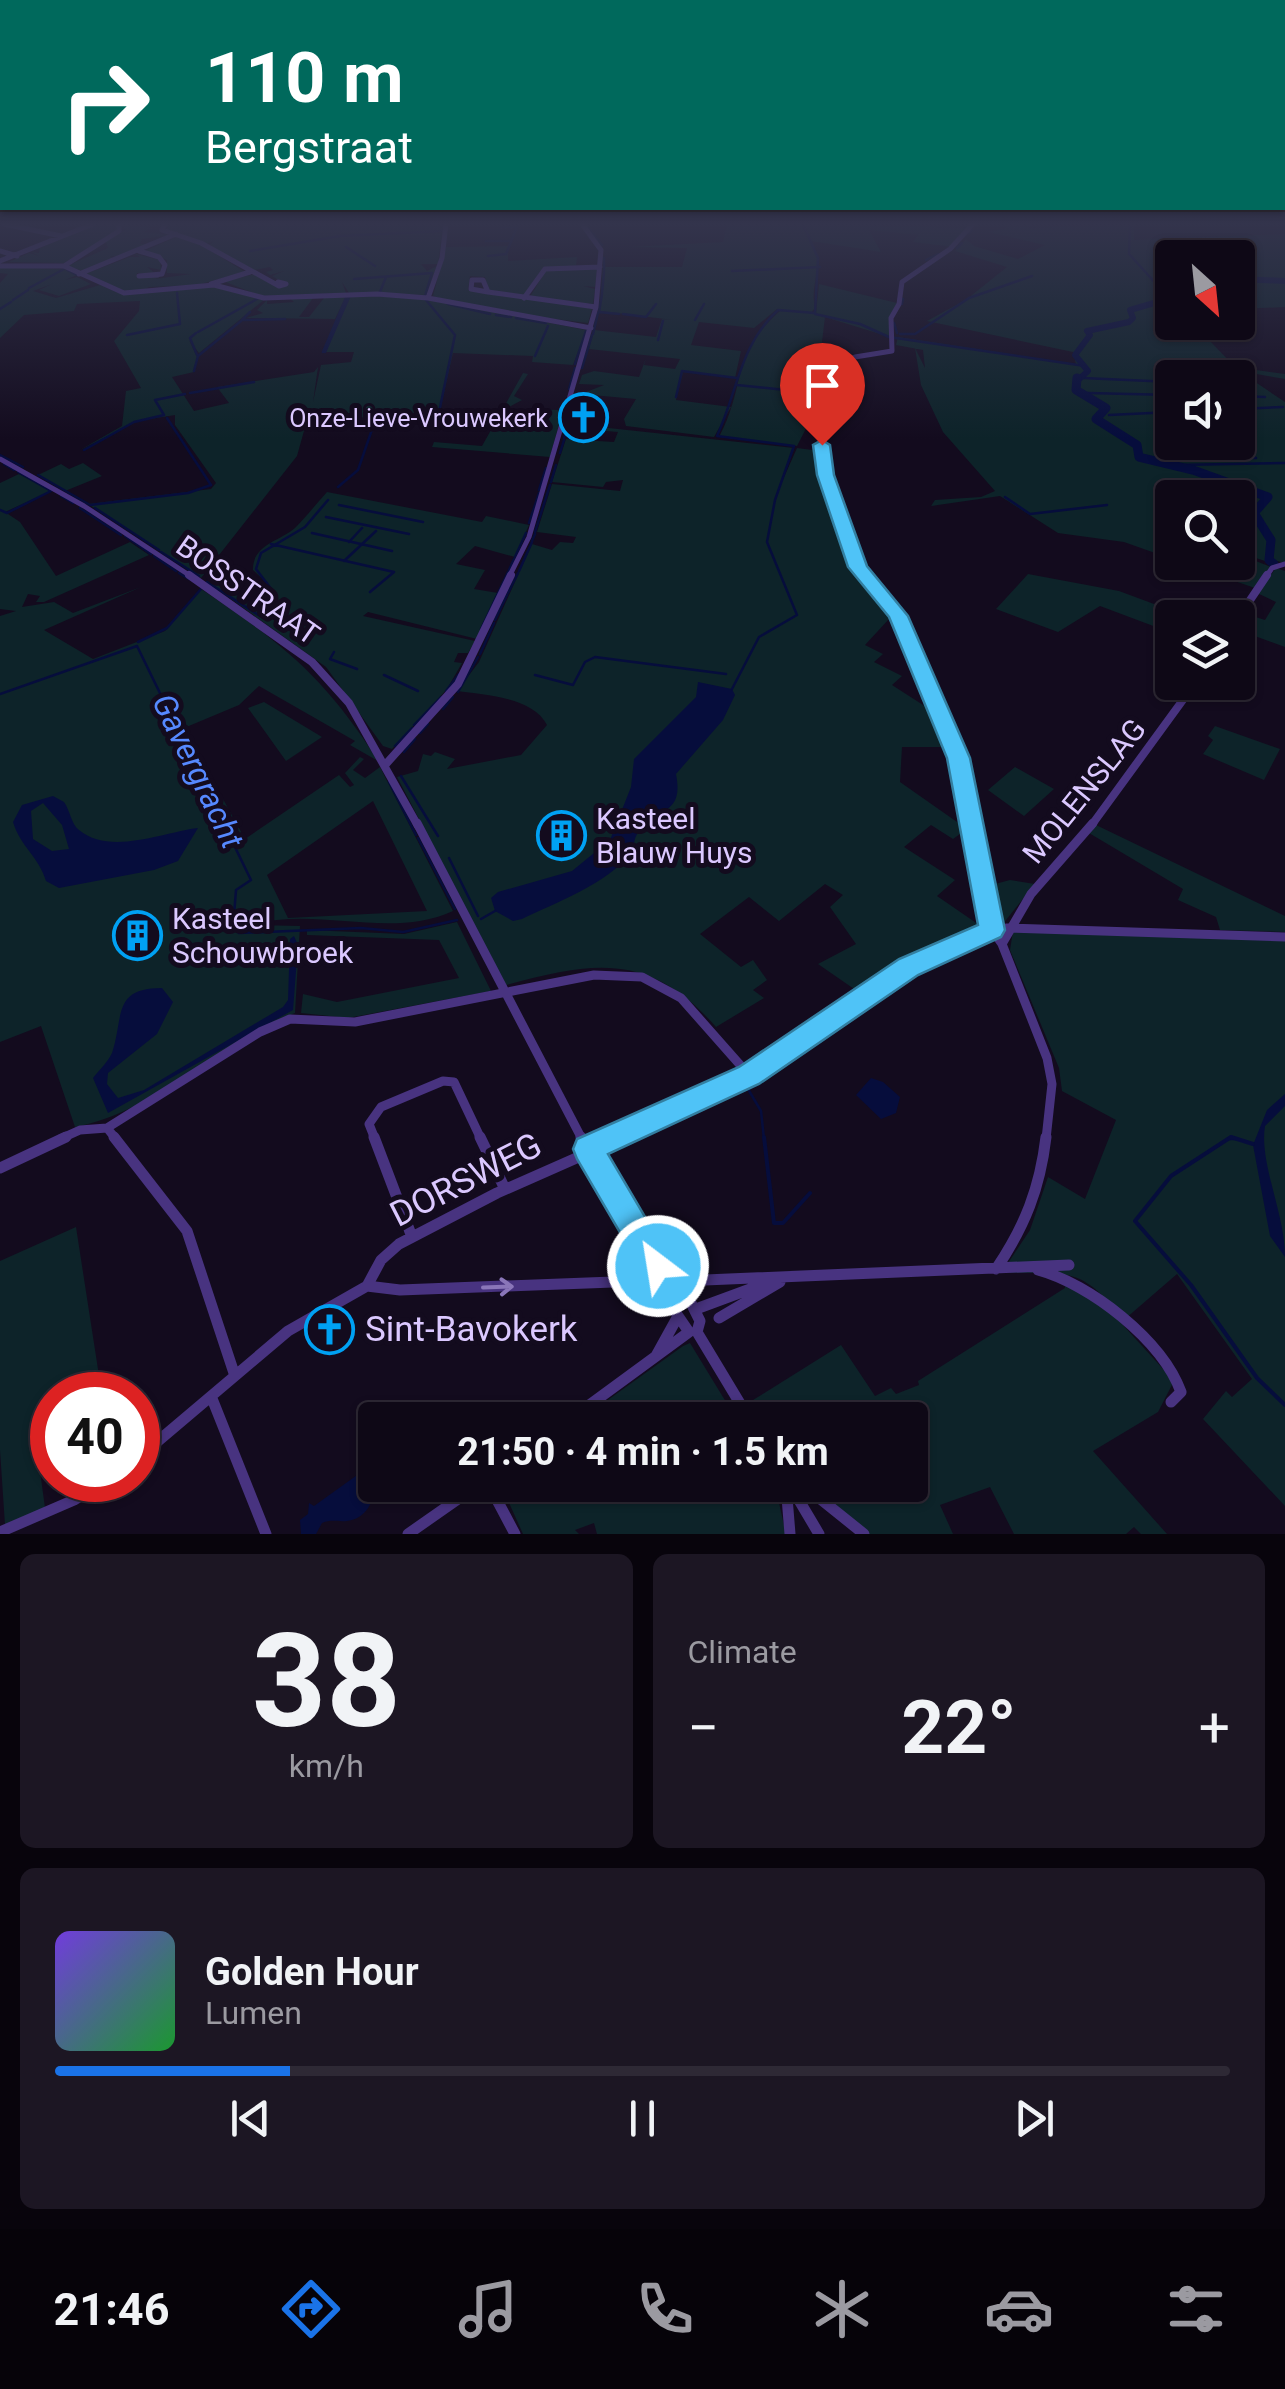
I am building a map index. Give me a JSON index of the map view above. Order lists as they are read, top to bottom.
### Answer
{
  "streets": {
    "street": ["BOSSTRAAT", "MOLENSLAG", "DORSWEG"]
  },
  "crossings": [
    ["BOSSTRAAT", "DORSWEG"],
    ["MOLENSLAG", "DORSWEG"]
  ],
  "water": ["Gavergracht"],
  "places": {
    "church": ["Onze-Lieve-Vrouwekerk", "Sint-Bavokerk"],
    "building": ["Kasteel Blauw Huys", "Kasteel Schouwbroek"]
  },
  "north": "bottom right",
  "page": {
    "turn": ["110 m", "Bergstraat"],
    "limit": "40",
    "trip": "21:50 · 4 min · 1.5 km",
    "tile": [
      ["38", "km/h"],
      "Climate"
    ],
    "heat": ["−", "22°", "+"],
    "song": ["Golden Hour", "Lumen"],
    "tabs": "21:46"
  }
}
